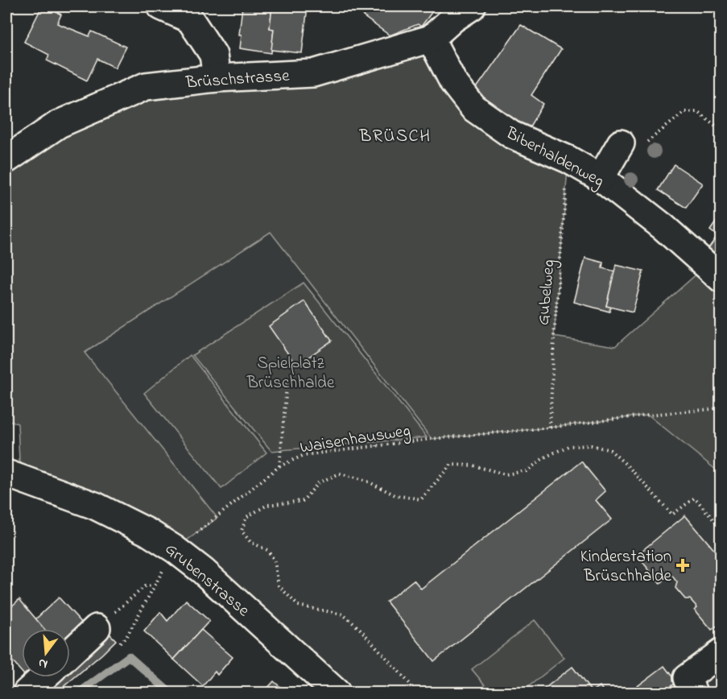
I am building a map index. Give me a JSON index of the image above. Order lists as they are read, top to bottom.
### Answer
{
  "streets": {
    "street": ["Brüschstrasse", "Biberhaldenweg", "Grubenstrasse"],
    "path": ["Gubelweg", "Waisenhausweg"]
  },
  "crossings": [
    ["Brüschstrasse", "Biberhaldenweg"],
    ["Biberhaldenweg", "Gubelweg"],
    ["Gubelweg", "Waisenhausweg"],
    ["Waisenhausweg", "Grubenstrasse"]
  ],
  "districts": ["BRÜSCH"],
  "parks": ["Spielplatz Brüschhalde"],
  "places": {
    "health": ["Kinderstation Brüschhalde"]
  },
  "north": "bottom"
}
